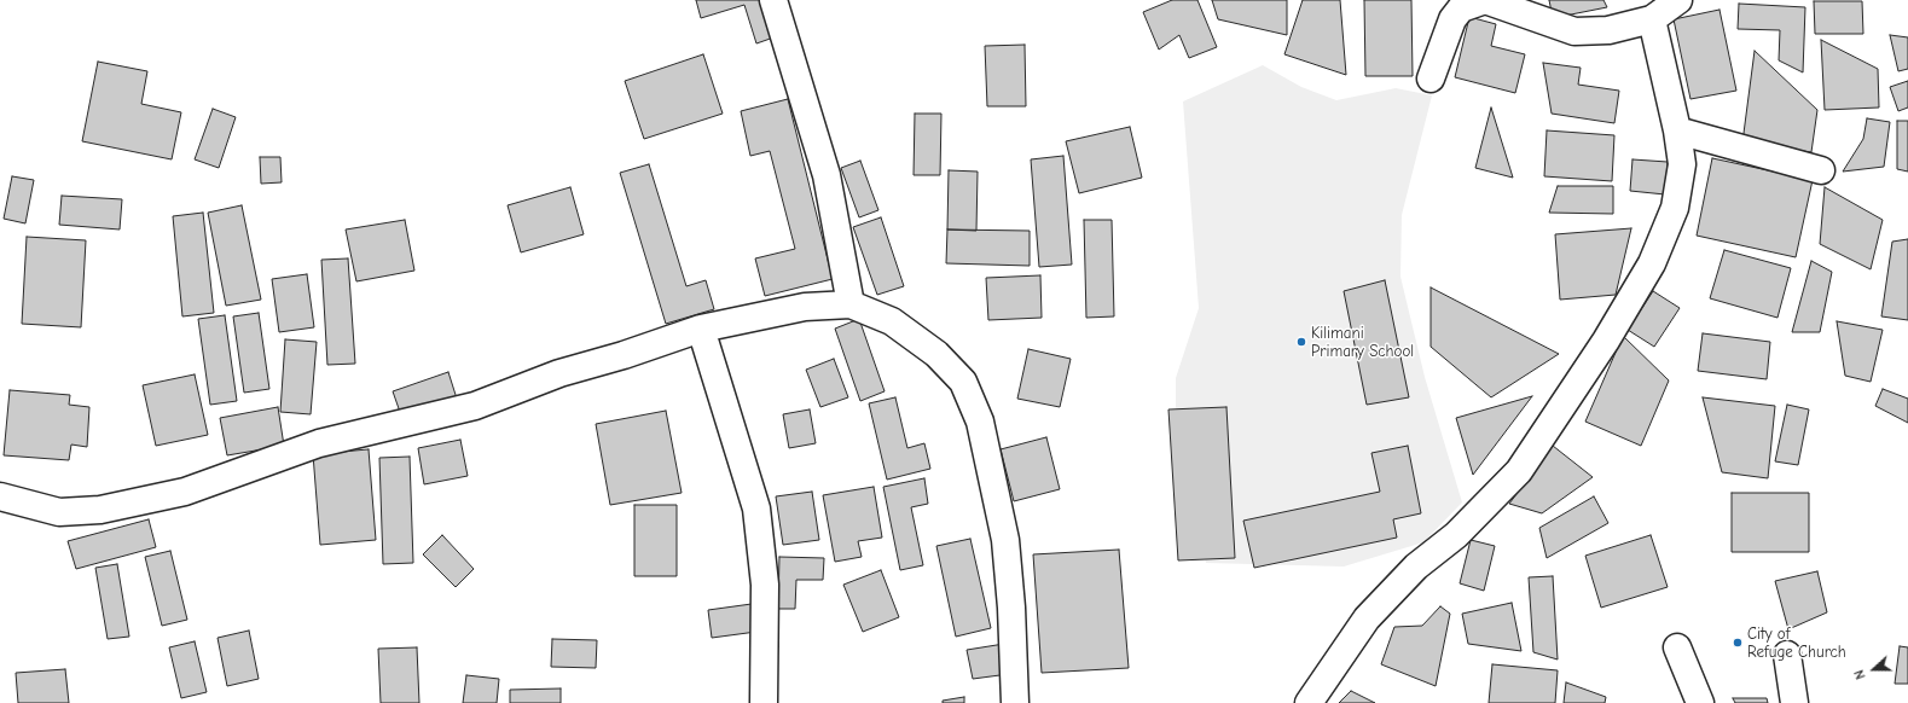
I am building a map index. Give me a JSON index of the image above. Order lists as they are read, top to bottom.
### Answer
{
  "places": ["Kilimani Primary School", "City of Refuge Church"],
  "north": "left"
}
